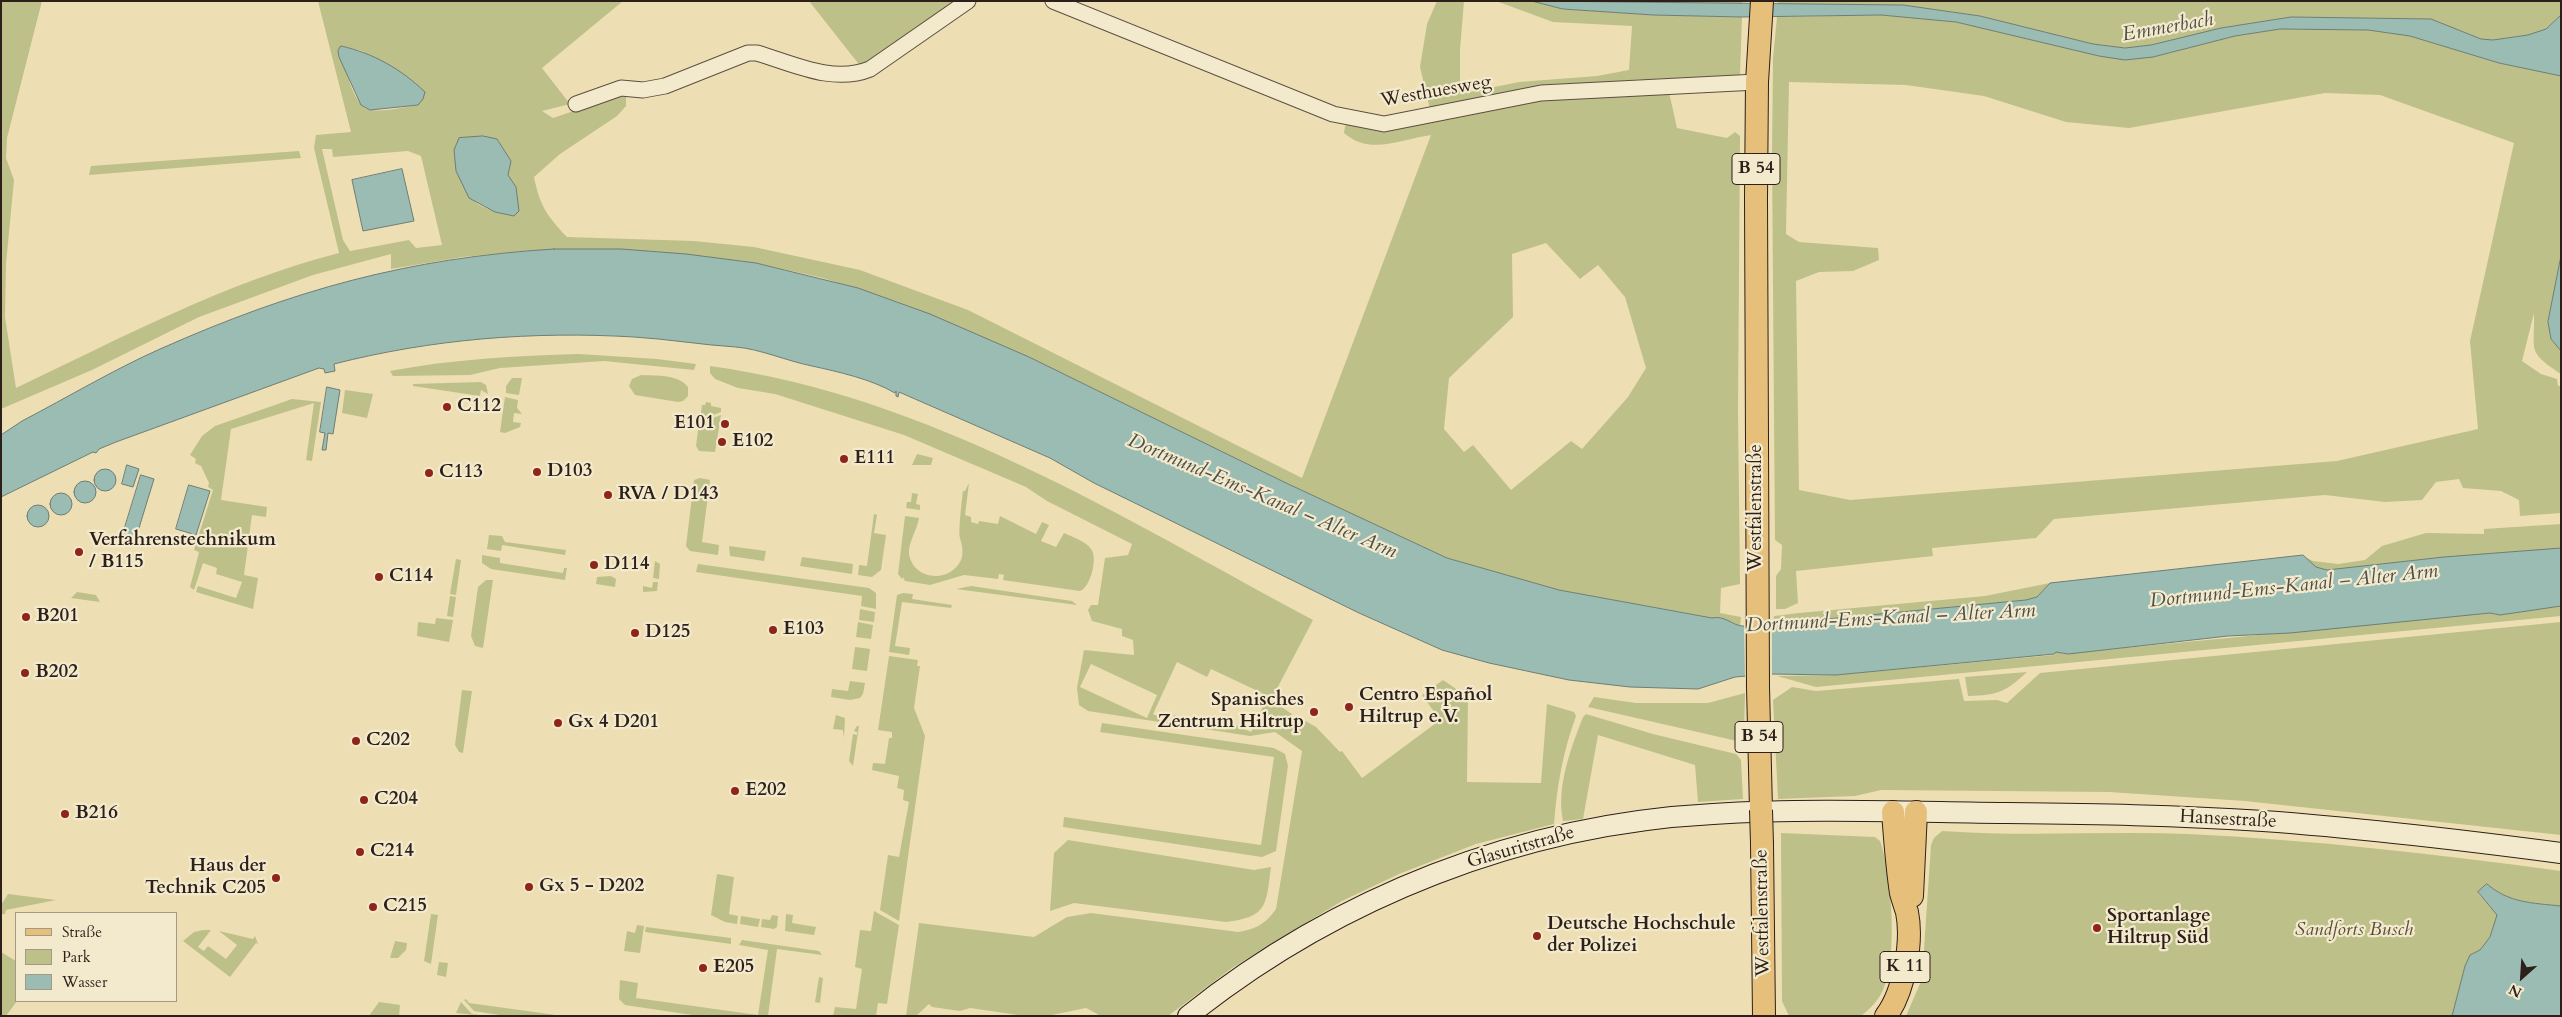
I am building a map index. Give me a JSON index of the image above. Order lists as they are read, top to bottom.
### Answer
{
  "streets": {
    "main road": [
      "B 54",
      "Westfalenstraße",
      "Hansestraße",
      "Glasuritstraße",
      "K 11"
    ],
    "street": ["Westhuesweg"]
  },
  "crossings": [
    ["Westhuesweg", "Westfalenstraße"],
    ["Hansestraße", "Glasuritstraße"],
    ["Hansestraße", "K 11"],
    ["Glasuritstraße", "K 11"]
  ],
  "water": ["Emmerbach", "Dortmund-Ems-Kanal – Alter Arm"],
  "parks": ["Sandforts Busch"],
  "places": [
    "C112",
    "E101",
    "E102",
    "E111",
    "D103",
    "C113",
    "RVA / D143",
    "Verfahrenstechnikum / B115",
    "D114",
    "C114",
    "B201",
    "E103",
    "D125",
    "B202",
    "Centro Español Hiltrup e.V.",
    "Spanisches Zentrum Hiltrup",
    "Gx 4 D201",
    "C202",
    "E202",
    "C204",
    "B216",
    "C214",
    "Haus der Technik C205",
    "Gx 5 - D202",
    "C215",
    "Sportanlage Hiltrup Süd",
    "Deutsche Hochschule der Polizei",
    "E205"
  ],
  "legend": ["Straße", "Park", "Wasser"],
  "north": "bottom left"
}
